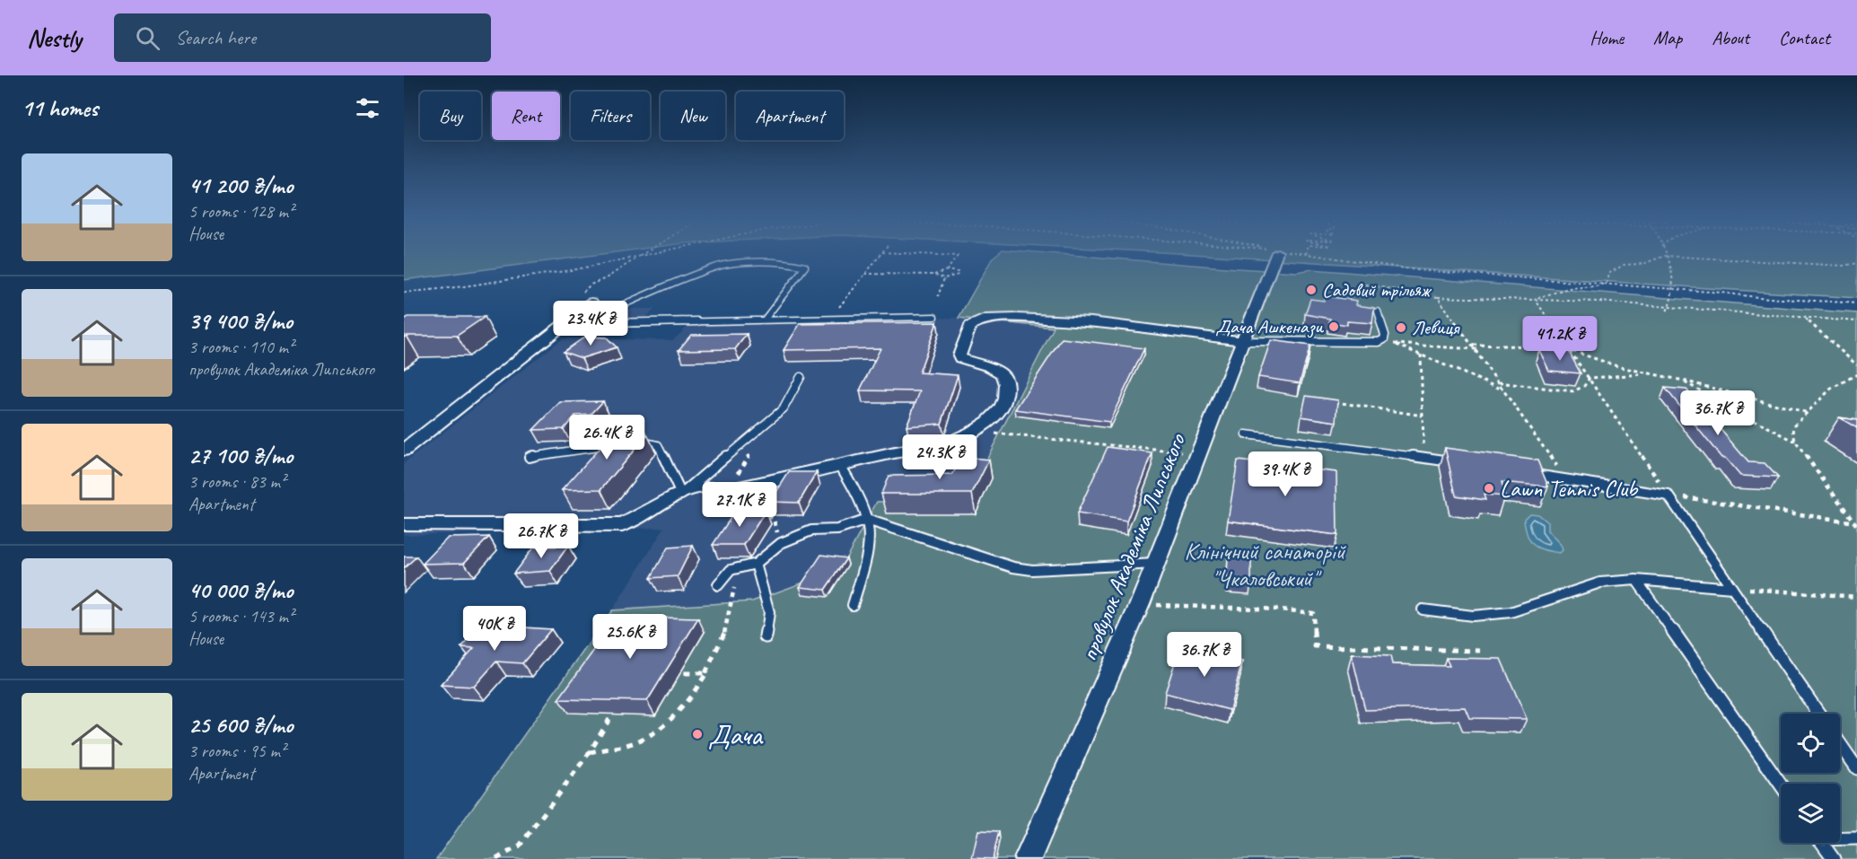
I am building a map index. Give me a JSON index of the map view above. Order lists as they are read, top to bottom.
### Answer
{
  "streets": {
    "street": ["провулок Академіка Липського"]
  },
  "parks": ["Клінічний санаторій \"Чкаловський\""],
  "places": [
    "Садовий трільяж",
    "Дача Ашкенази",
    "Левиця",
    "Lawn Tennis Club",
    "Дача"
  ],
  "page": {
    "header": "Nestly",
    "search": "Search here",
    "nav": [
      "Home",
      "Map",
      "About",
      "Contact"
    ],
    "heading": "11 homes",
    "chip": [
      "Buy",
      "Rent",
      "Filters",
      "New",
      "Apartment"
    ],
    "list": [
      {
        "name": "41 200 ₴/mo",
        "note": "5 rooms · 128 m² · House"
      },
      {
        "name": "39 400 ₴/mo",
        "note": "3 rooms · 110 m² · провулок Академіка Липського"
      },
      {
        "name": "27 100 ₴/mo",
        "note": "3 rooms · 83 m² · Apartment"
      },
      {
        "name": "40 000 ₴/mo",
        "note": "5 rooms · 143 m² · House"
      },
      {
        "name": "25 600 ₴/mo",
        "note": "3 rooms · 95 m² · Apartment"
      }
    ],
    "price": [
      "23.4K ₴",
      "41.2K ₴",
      "36.7K ₴",
      "26.4K ₴",
      "24.3K ₴",
      "39.4K ₴",
      "27.1K ₴",
      "26.7K ₴",
      "40K ₴",
      "25.6K ₴",
      "36.7K ₴"
    ]
  }
}
